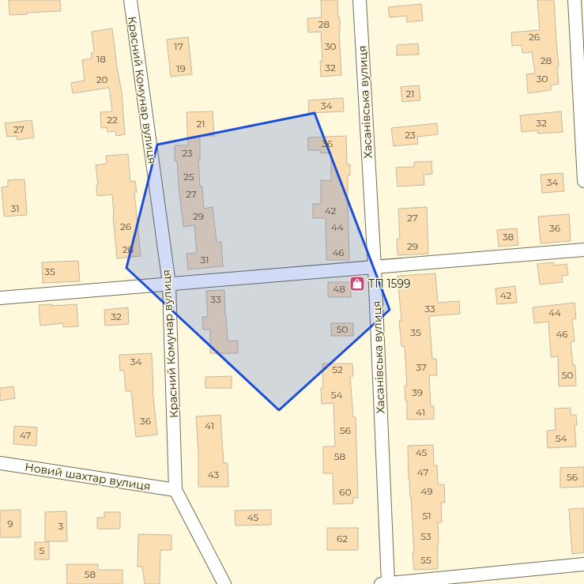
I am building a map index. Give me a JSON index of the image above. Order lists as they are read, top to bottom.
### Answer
{
  "streets": {
    "street": ["Красний Комунар вулиця", "Хасанівська вулиця", "Новий шахтар вулиця"]
  },
  "crossings": [
    ["Красний Комунар вулиця", "Новий шахтар вулиця"]
  ],
  "places": {
    "shop": ["ТП 1599"]
  },
  "house_numbers": [
    "28",
    "26",
    "17",
    "30",
    "18",
    "28",
    "32",
    "19",
    "30",
    "20",
    "21",
    "34",
    "22",
    "32",
    "21",
    "27",
    "23",
    "36",
    "23",
    "25",
    "34",
    "27",
    "31",
    "42",
    "29",
    "27",
    "26",
    "44",
    "36",
    "38",
    "29",
    "28",
    "46",
    "31",
    "35",
    "48",
    "42",
    "33",
    "33",
    "44",
    "32",
    "50",
    "35",
    "46",
    "34",
    "37",
    "52",
    "50",
    "39",
    "54",
    "41",
    "36",
    "41",
    "56",
    "47",
    "54",
    "45",
    "58",
    "47",
    "43",
    "56",
    "49",
    "60",
    "51",
    "45",
    "9",
    "3",
    "53",
    "62",
    "5",
    "55",
    "58"
  ]
}
